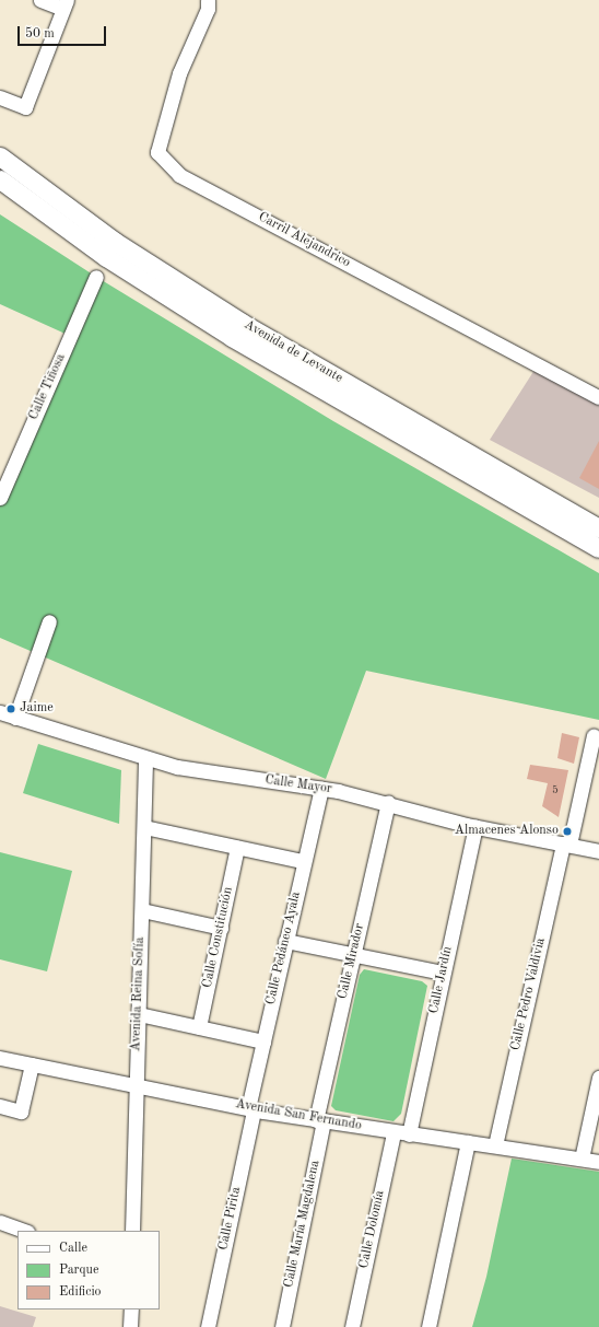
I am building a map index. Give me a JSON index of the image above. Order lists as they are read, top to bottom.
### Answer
{
  "streets": {
    "main road": ["Avenida de Levante"],
    "street": [
      "Carril Alejandrico",
      "Calle Tiñosa",
      "Calle Mayor",
      "Calle Constitución",
      "Calle Pedáneo Ayala",
      "Calle Mirador",
      "Calle Jardín",
      "Avenida Reina Sofía",
      "Calle Pedro Valdivia",
      "Avenida San Fernando",
      "Calle Pirita",
      "Calle María Magdalena",
      "Calle Dolomía"
    ]
  },
  "crossings": [
    ["Calle Mayor", "Calle Pedáneo Ayala"],
    ["Calle Mayor", "Calle Mirador"],
    ["Calle Mayor", "Calle Jardín"],
    ["Calle Mayor", "Avenida Reina Sofía"],
    ["Calle Mayor", "Calle Pedro Valdivia"],
    ["Calle Pedáneo Ayala", "Avenida San Fernando"],
    ["Calle Pedáneo Ayala", "Calle Pirita"],
    ["Calle Mirador", "Avenida San Fernando"],
    ["Calle Mirador", "Calle María Magdalena"],
    ["Calle Jardín", "Avenida San Fernando"],
    ["Avenida Reina Sofía", "Avenida San Fernando"],
    ["Calle Pedro Valdivia", "Avenida San Fernando"],
    ["Avenida San Fernando", "Calle Pirita"],
    ["Avenida San Fernando", "Calle María Magdalena"],
    ["Avenida San Fernando", "Calle Dolomía"]
  ],
  "places": ["Jaime", "Almacenes Alonso"],
  "house_numbers": ["5"],
  "legend": ["Calle", "Parque", "Edificio"],
  "scale_bar": "50 m"
}
